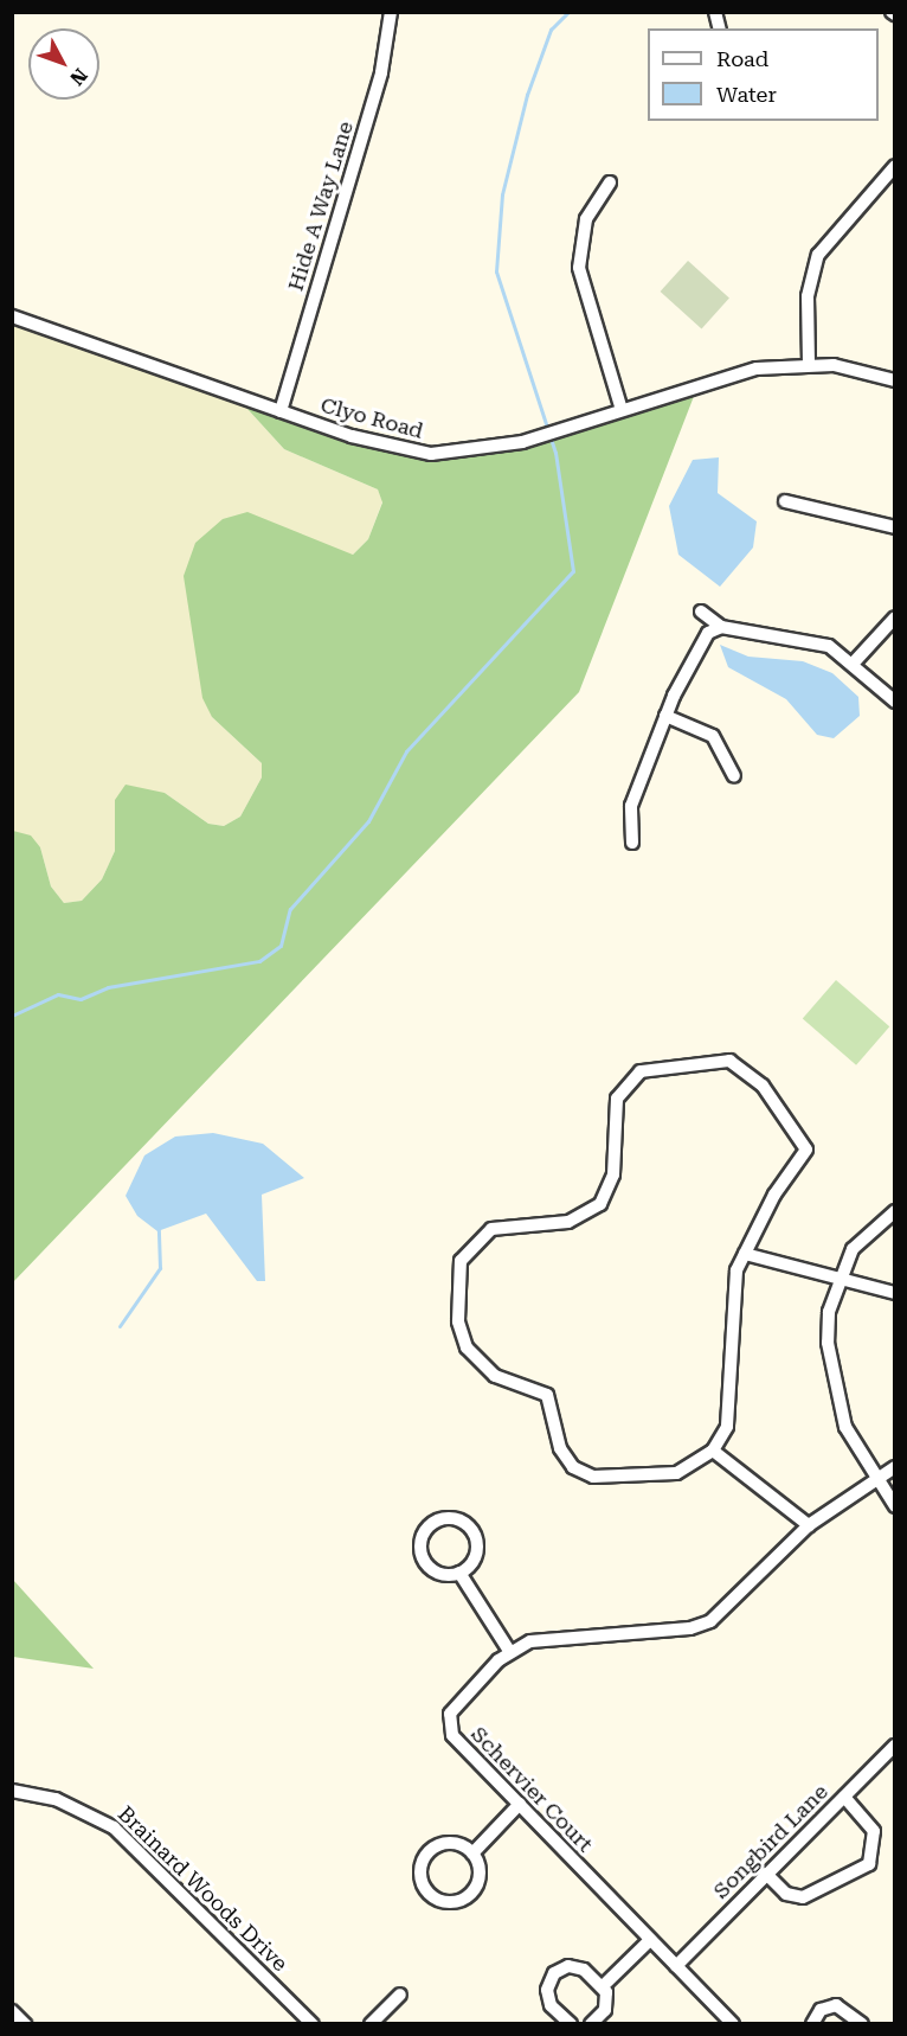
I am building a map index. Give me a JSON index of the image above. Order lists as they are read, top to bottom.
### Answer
{
  "streets": {
    "street": [
      "Hide A Way Lane",
      "Clyo Road",
      "Schervier Court",
      "Songbird Lane",
      "Brainard Woods Drive"
    ]
  },
  "crossings": [
    ["Hide A Way Lane", "Clyo Road"],
    ["Schervier Court", "Songbird Lane"]
  ],
  "legend": ["Road", "Water"],
  "north": "bottom right"
}
